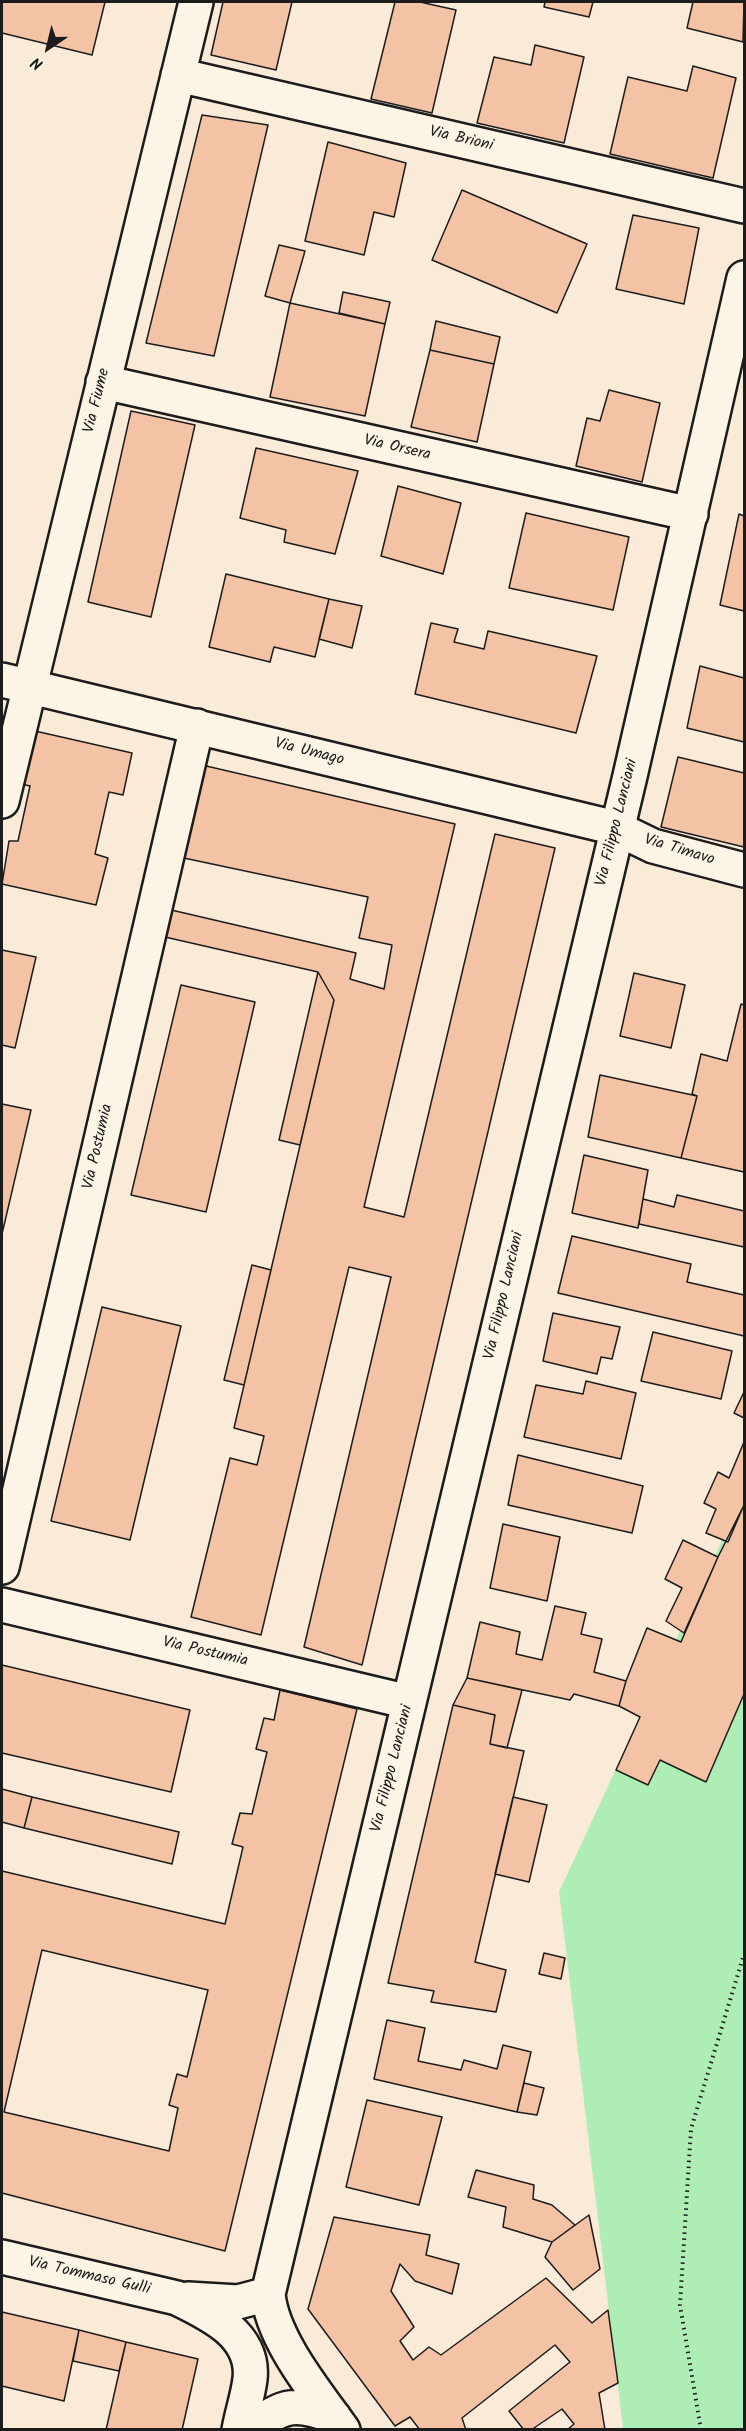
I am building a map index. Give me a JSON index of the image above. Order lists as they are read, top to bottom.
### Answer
{
  "streets": {
    "street": [
      "Via Brioni",
      "Via Fiume",
      "Via Orsera",
      "Via Umago",
      "Via Filippo Lanciani",
      "Via Timavo",
      "Via Postumia",
      "Via Tommaso Gulli"
    ]
  },
  "crossings": [
    ["Via Brioni", "Via Fiume"],
    ["Via Fiume", "Via Orsera"],
    ["Via Fiume", "Via Umago"],
    ["Via Orsera", "Via Filippo Lanciani"],
    ["Via Umago", "Via Filippo Lanciani"],
    ["Via Umago", "Via Timavo"],
    ["Via Umago", "Via Postumia"],
    ["Via Filippo Lanciani", "Via Timavo"],
    ["Via Filippo Lanciani", "Via Postumia"],
    ["Via Filippo Lanciani", "Via Tommaso Gulli"]
  ],
  "north": "bottom left"
}
